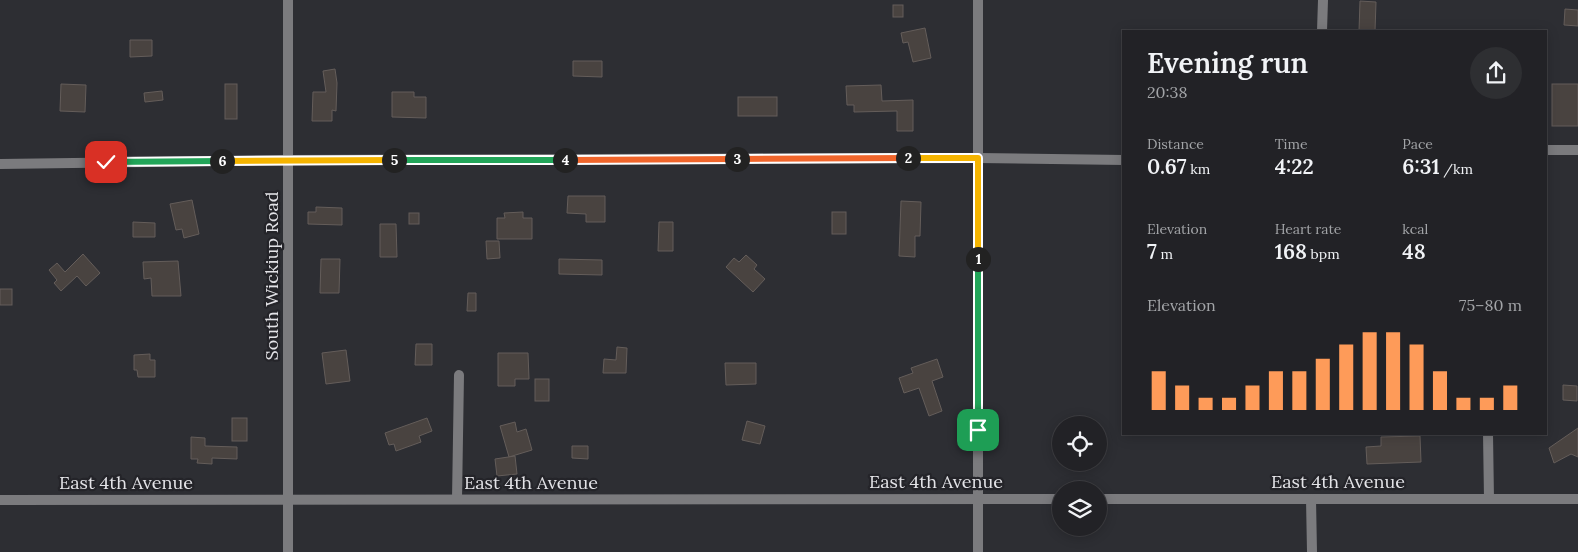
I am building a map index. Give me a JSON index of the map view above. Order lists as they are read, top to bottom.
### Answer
{
  "streets": {
    "street": ["South Wickiup Road", "East 4th Avenue"]
  },
  "crossings": [
    ["South Wickiup Road", "East 4th Avenue"]
  ],
  "page": {
    "heading": ["Evening run", "20:38"],
    "stats": [
      ["Distance", "0.67 km"],
      ["Time", "4:22"],
      ["Pace", "6:31 /km"],
      ["Elevation", "7 m"],
      ["Heart rate", "168 bpm"],
      ["kcal", "48"]
    ],
    "pins": [
      "2",
      "3",
      "4",
      "5",
      "6",
      "1"
    ],
    "chart": ["Elevation", "75–80 m"]
  }
}
